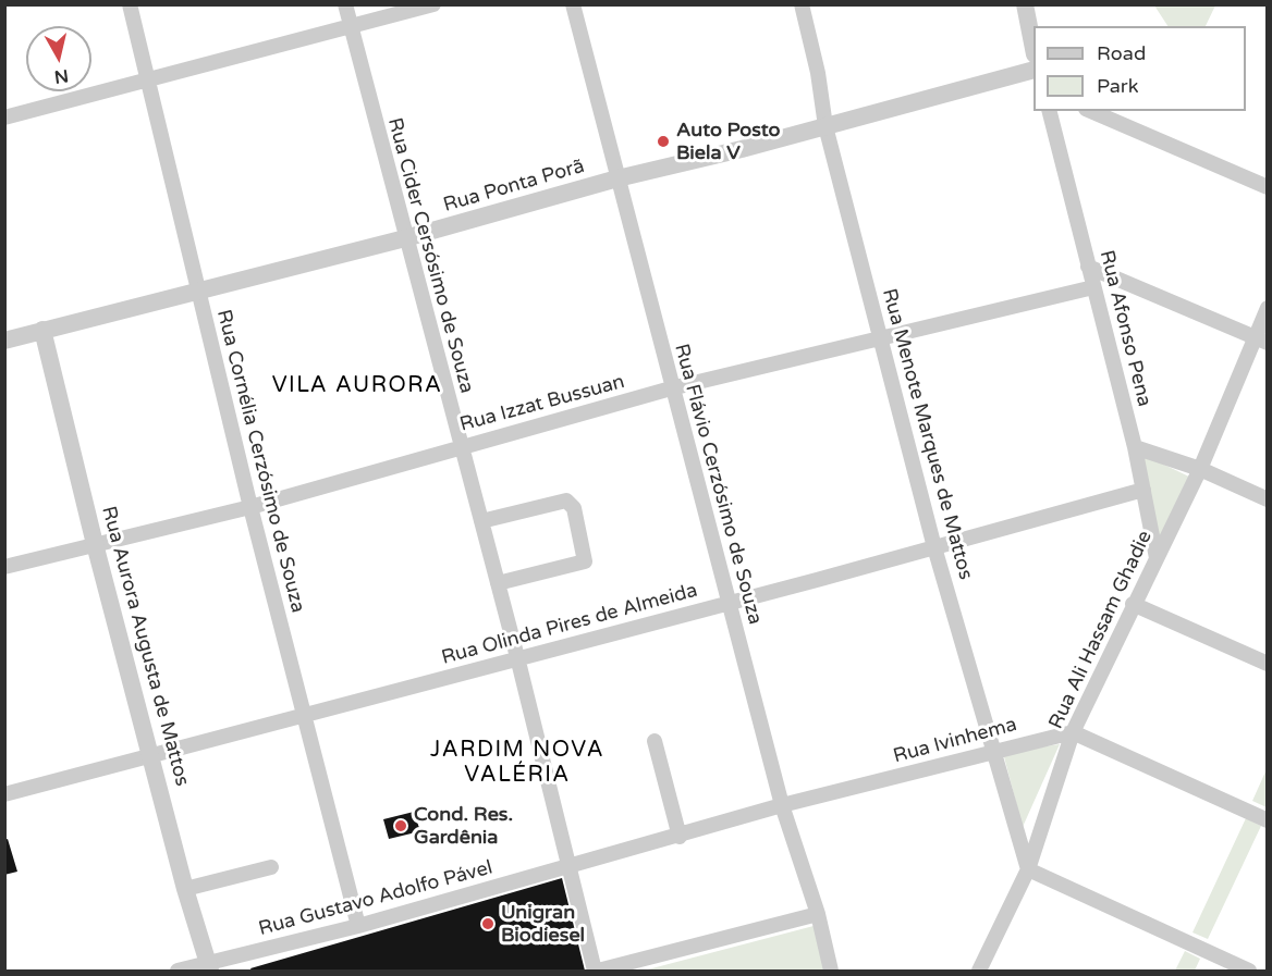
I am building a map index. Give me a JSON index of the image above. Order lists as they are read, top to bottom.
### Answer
{
  "streets": {
    "street": [
      "Rua Ponta Porã",
      "Rua Cider Cersósimo de Souza",
      "Rua Afonso Pena",
      "Rua Izzat Bussuan",
      "Rua Menote Marques de Mattos",
      "Rua Cornélia Cerzósimo de Souza",
      "Rua Flávio Cerzósimo de Souza",
      "Rua Olinda Pires de Almeida",
      "Rua Ali Hassam Ghadie",
      "Rua Aurora Augusta de Mattos",
      "Rua Ivinhema",
      "Rua Gustavo Adolfo Pável"
    ]
  },
  "crossings": [
    ["Rua Ponta Porã", "Rua Cider Cersósimo de Souza"],
    ["Rua Ponta Porã", "Rua Menote Marques de Mattos"],
    ["Rua Ponta Porã", "Rua Cornélia Cerzósimo de Souza"],
    ["Rua Ponta Porã", "Rua Flávio Cerzósimo de Souza"],
    ["Rua Ponta Porã", "Rua Aurora Augusta de Mattos"],
    ["Rua Cider Cersósimo de Souza", "Rua Izzat Bussuan"],
    ["Rua Cider Cersósimo de Souza", "Rua Olinda Pires de Almeida"],
    ["Rua Cider Cersósimo de Souza", "Rua Gustavo Adolfo Pável"],
    ["Rua Afonso Pena", "Rua Izzat Bussuan"],
    ["Rua Afonso Pena", "Rua Olinda Pires de Almeida"],
    ["Rua Afonso Pena", "Rua Ali Hassam Ghadie"],
    ["Rua Izzat Bussuan", "Rua Menote Marques de Mattos"],
    ["Rua Izzat Bussuan", "Rua Cornélia Cerzósimo de Souza"],
    ["Rua Izzat Bussuan", "Rua Flávio Cerzósimo de Souza"],
    ["Rua Izzat Bussuan", "Rua Aurora Augusta de Mattos"],
    ["Rua Menote Marques de Mattos", "Rua Olinda Pires de Almeida"],
    ["Rua Menote Marques de Mattos", "Rua Ali Hassam Ghadie"],
    ["Rua Menote Marques de Mattos", "Rua Ivinhema"],
    ["Rua Cornélia Cerzósimo de Souza", "Rua Olinda Pires de Almeida"],
    ["Rua Cornélia Cerzósimo de Souza", "Rua Gustavo Adolfo Pável"],
    ["Rua Flávio Cerzósimo de Souza", "Rua Olinda Pires de Almeida"],
    ["Rua Flávio Cerzósimo de Souza", "Rua Gustavo Adolfo Pável"],
    ["Rua Olinda Pires de Almeida", "Rua Aurora Augusta de Mattos"],
    ["Rua Ali Hassam Ghadie", "Rua Ivinhema"],
    ["Rua Aurora Augusta de Mattos", "Rua Gustavo Adolfo Pável"],
    ["Rua Ivinhema", "Rua Gustavo Adolfo Pável"]
  ],
  "districts": ["VILA AURORA", "JARDIM NOVA VALÉRIA"],
  "places": ["Auto Posto Biela V", "Cond. Res. Gardênia", "Unigran Biodiesel"],
  "legend": ["Road", "Park"],
  "north": "bottom"
}
